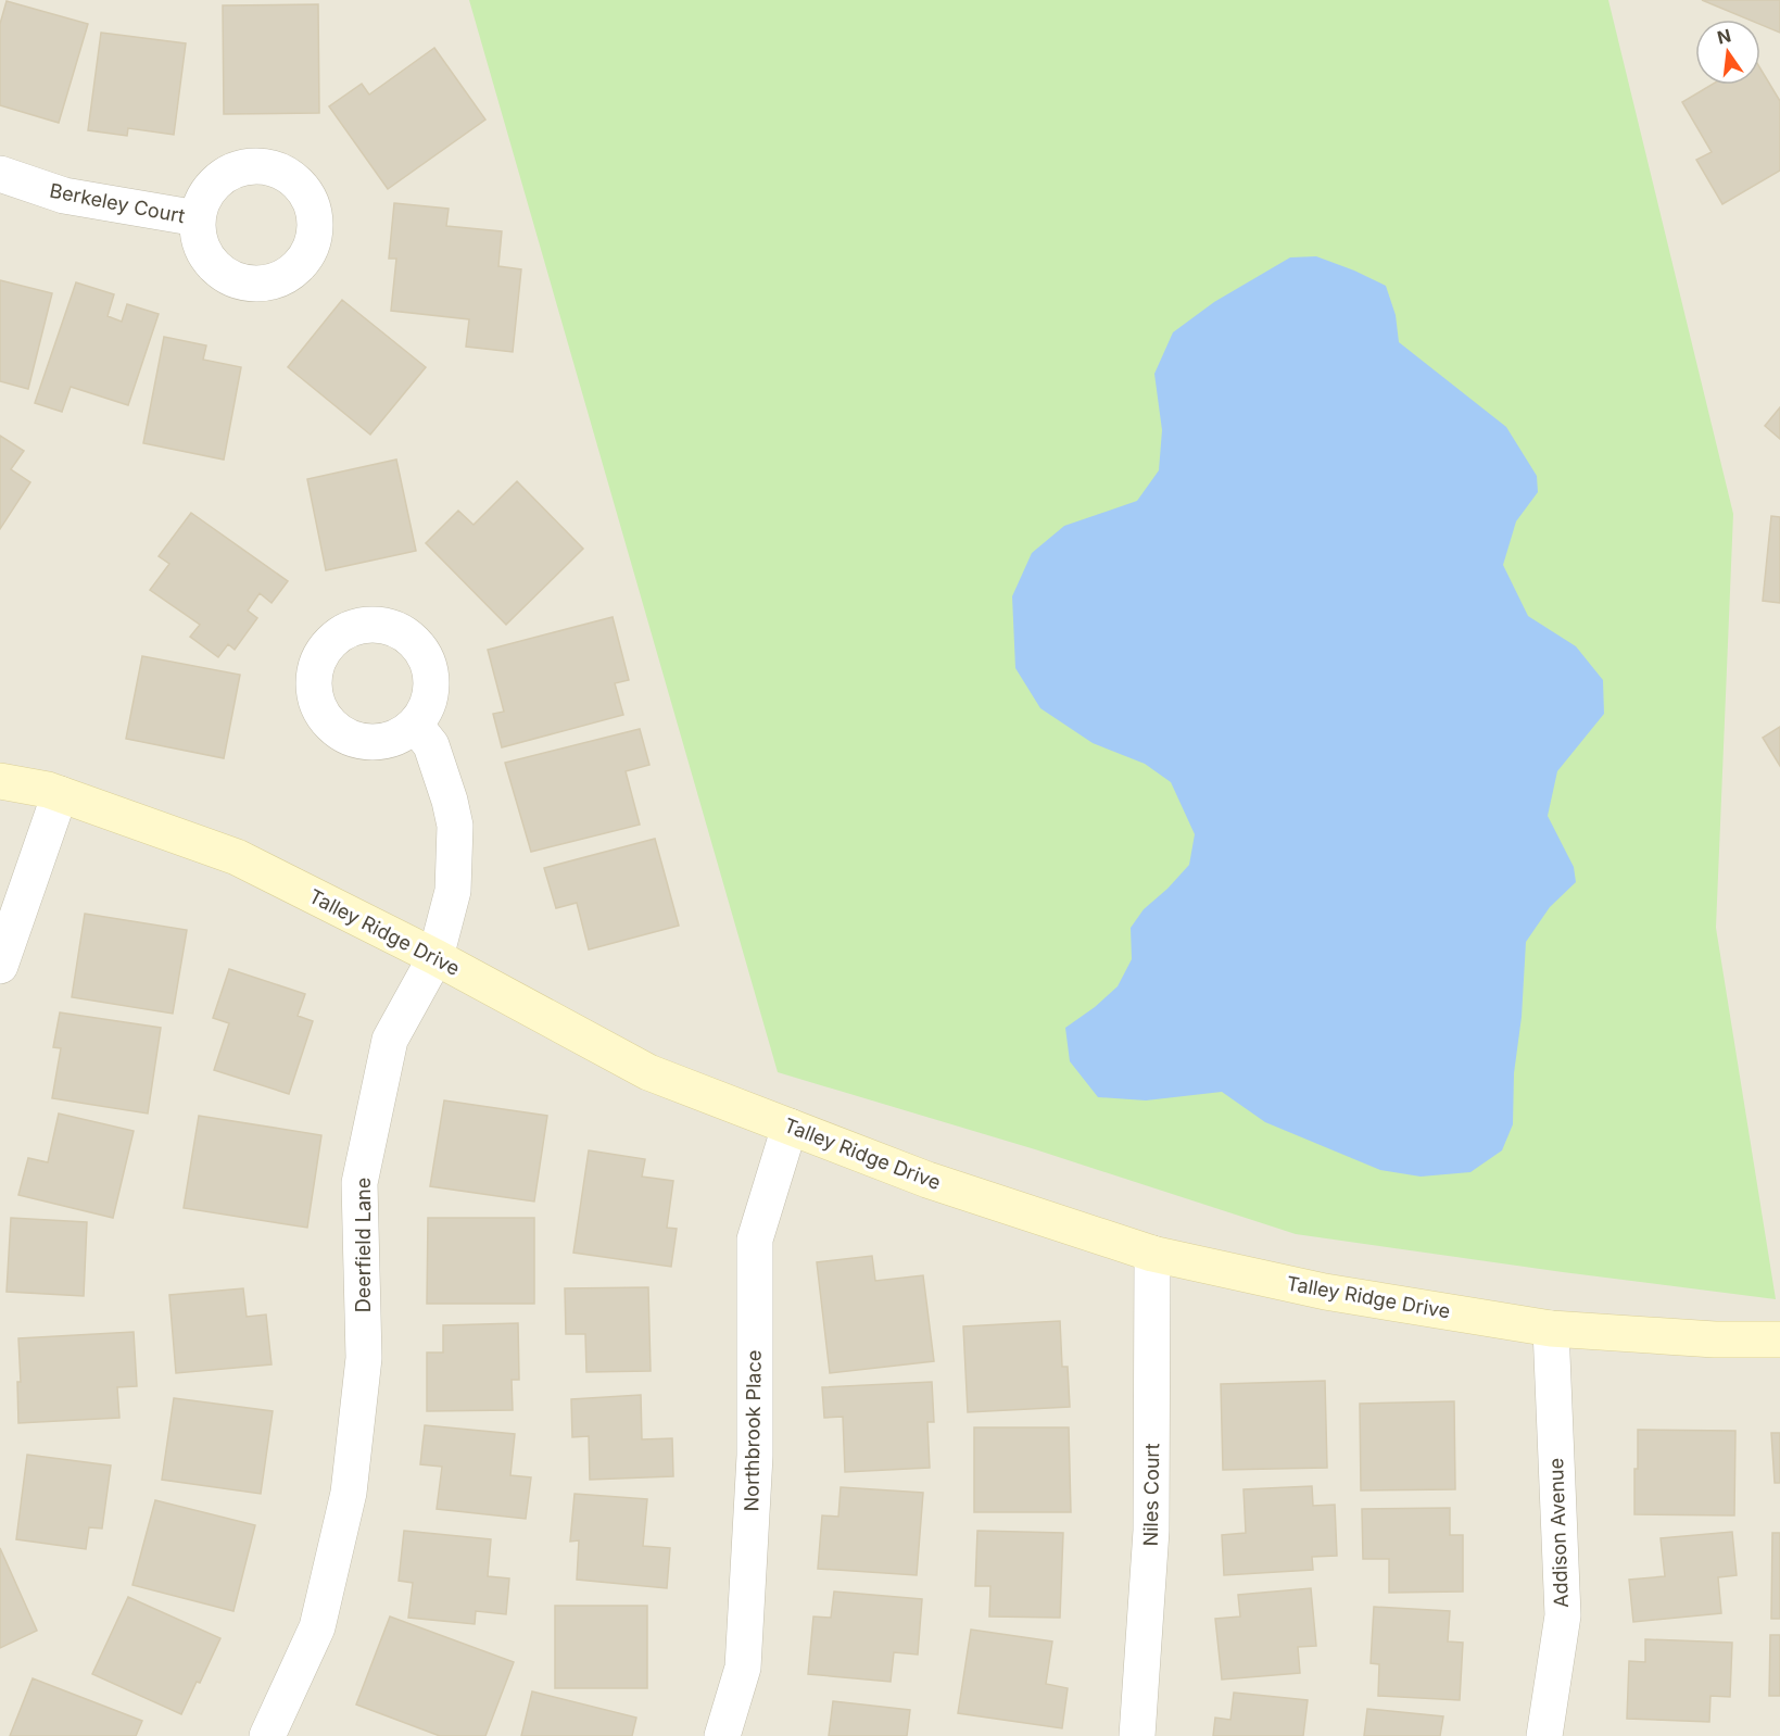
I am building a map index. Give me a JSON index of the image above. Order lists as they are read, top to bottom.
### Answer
{
  "streets": {
    "street": [
      "Berkeley Court",
      "Talley Ridge Drive",
      "Deerfield Lane",
      "Northbrook Place",
      "Niles Court",
      "Addison Avenue"
    ]
  },
  "crossings": [
    ["Talley Ridge Drive", "Deerfield Lane"],
    ["Talley Ridge Drive", "Northbrook Place"],
    ["Talley Ridge Drive", "Niles Court"],
    ["Talley Ridge Drive", "Addison Avenue"]
  ],
  "north": "top"
}
